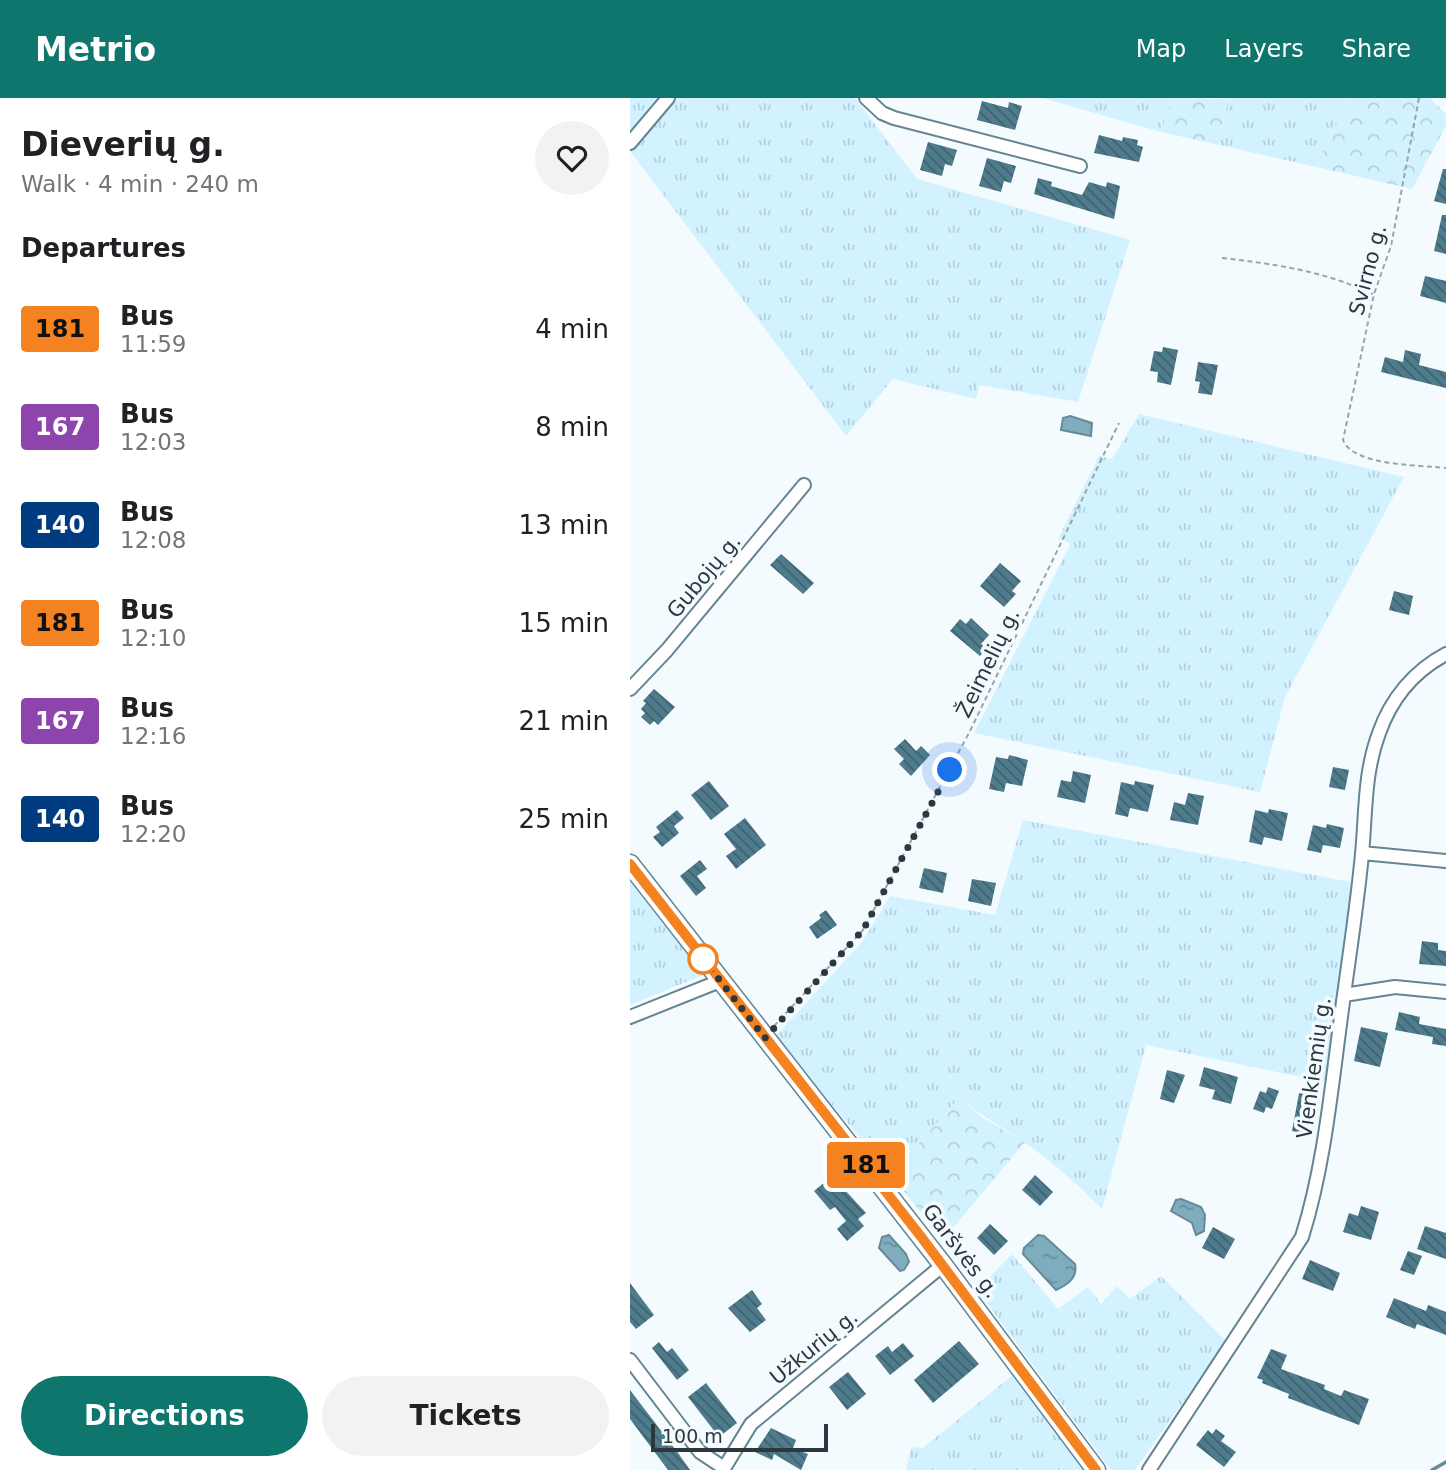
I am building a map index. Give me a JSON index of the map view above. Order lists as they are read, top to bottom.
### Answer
{
  "streets": {
    "main road": ["Garšvės g."],
    "street": ["Gubojų g.", "Vienkiemių g.", "Užkurių g."],
    "path": ["Svirno g.", "Žeimelių g."]
  },
  "crossings": [
    ["Žeimelių g.", "Garšvės g."],
    ["Garšvės g.", "Užkurių g."]
  ],
  "lines": ["bus line 181"],
  "scale_bar": "100 m",
  "page": {
    "header": "Metrio",
    "nav": ["Map", "Layers", "Share"],
    "heading": [
      ["Dieverių g.", "Walk · 4 min · 240 m"],
      "Departures"
    ],
    "on_map": "181",
    "list": [
      {
        "mark": "181",
        "name": "Bus",
        "note": "11:59",
        "value": "4 min"
      },
      {
        "mark": "167",
        "name": "Bus",
        "note": "12:03",
        "value": "8 min"
      },
      {
        "mark": "140",
        "name": "Bus",
        "note": "12:08",
        "value": "13 min"
      },
      {
        "mark": "181",
        "name": "Bus",
        "note": "12:10",
        "value": "15 min"
      },
      {
        "mark": "167",
        "name": "Bus",
        "note": "12:16",
        "value": "21 min"
      },
      {
        "mark": "140",
        "name": "Bus",
        "note": "12:20",
        "value": "25 min"
      }
    ],
    "buttons": ["Directions", "Tickets"],
    "scale": "100 m"
  }
}
